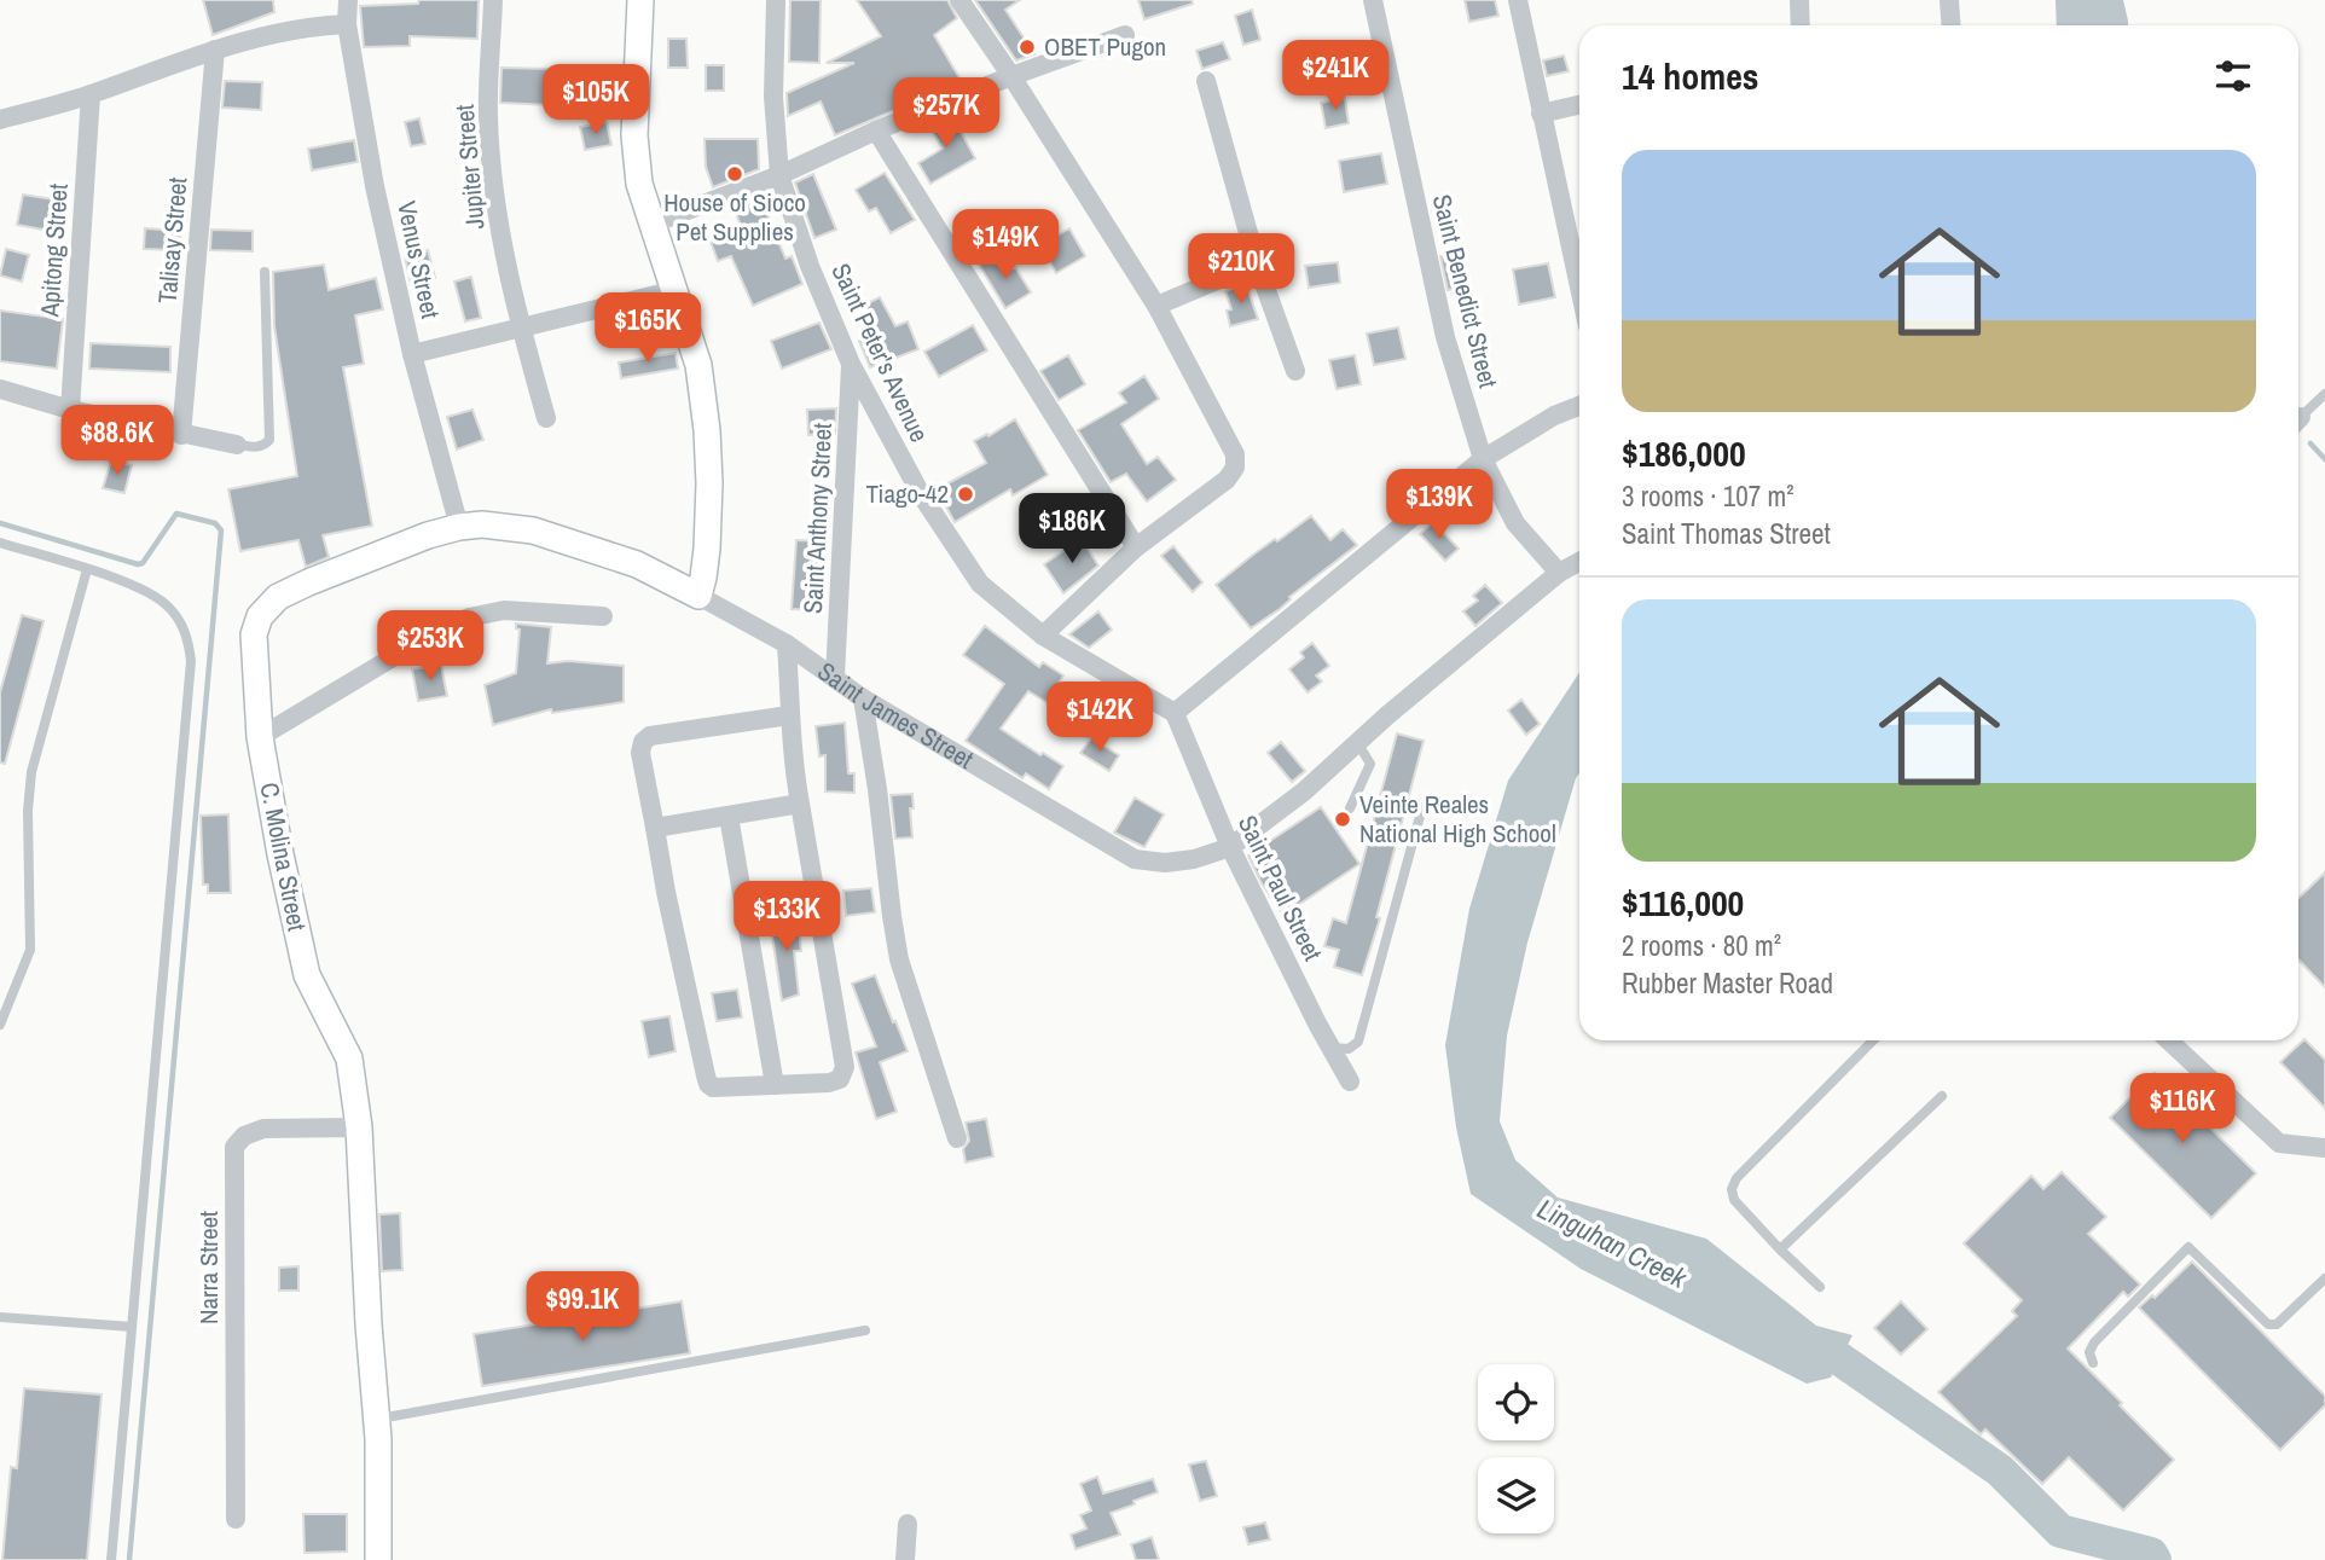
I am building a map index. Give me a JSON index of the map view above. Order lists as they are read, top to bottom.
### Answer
{
  "streets": {
    "street": [
      "Jupiter Street",
      "Talisay Street",
      "Apitong Street",
      "Venus Street",
      "Saint Benedict Street",
      "Saint Peter's Avenue",
      "Saint Anthony Street",
      "Saint James Street",
      "C. Molina Street",
      "Saint Paul Street",
      "Narra Street"
    ]
  },
  "crossings": [
    ["Venus Street", "C. Molina Street"],
    ["Saint Benedict Street", "Saint James Street"],
    ["Saint Peter's Avenue", "Saint Anthony Street"],
    ["Saint Peter's Avenue", "Saint Paul Street"],
    ["Saint Anthony Street", "Saint James Street"],
    ["Saint James Street", "C. Molina Street"],
    ["Saint James Street", "Saint Paul Street"],
    ["C. Molina Street", "Narra Street"]
  ],
  "water": ["Linguhan Creek"],
  "places": [
    "OBET Pugon",
    "House of Sioco Pet Supplies",
    "Tiago-42",
    "Veinte Reales National High School"
  ],
  "page": {
    "heading": "14 homes",
    "price": [
      "$241K",
      "$105K",
      "$257K",
      "$149K",
      "$210K",
      "$165K",
      "$88.6K",
      "$139K",
      "$186K",
      "$253K",
      "$142K",
      "$133K",
      "$116K",
      "$99.1K"
    ],
    "list": [
      {
        "name": "$186,000",
        "note": "3 rooms · 107 m² · Saint Thomas Street"
      },
      {
        "name": "$116,000",
        "note": "2 rooms · 80 m² · Rubber Master Road"
      }
    ]
  }
}
